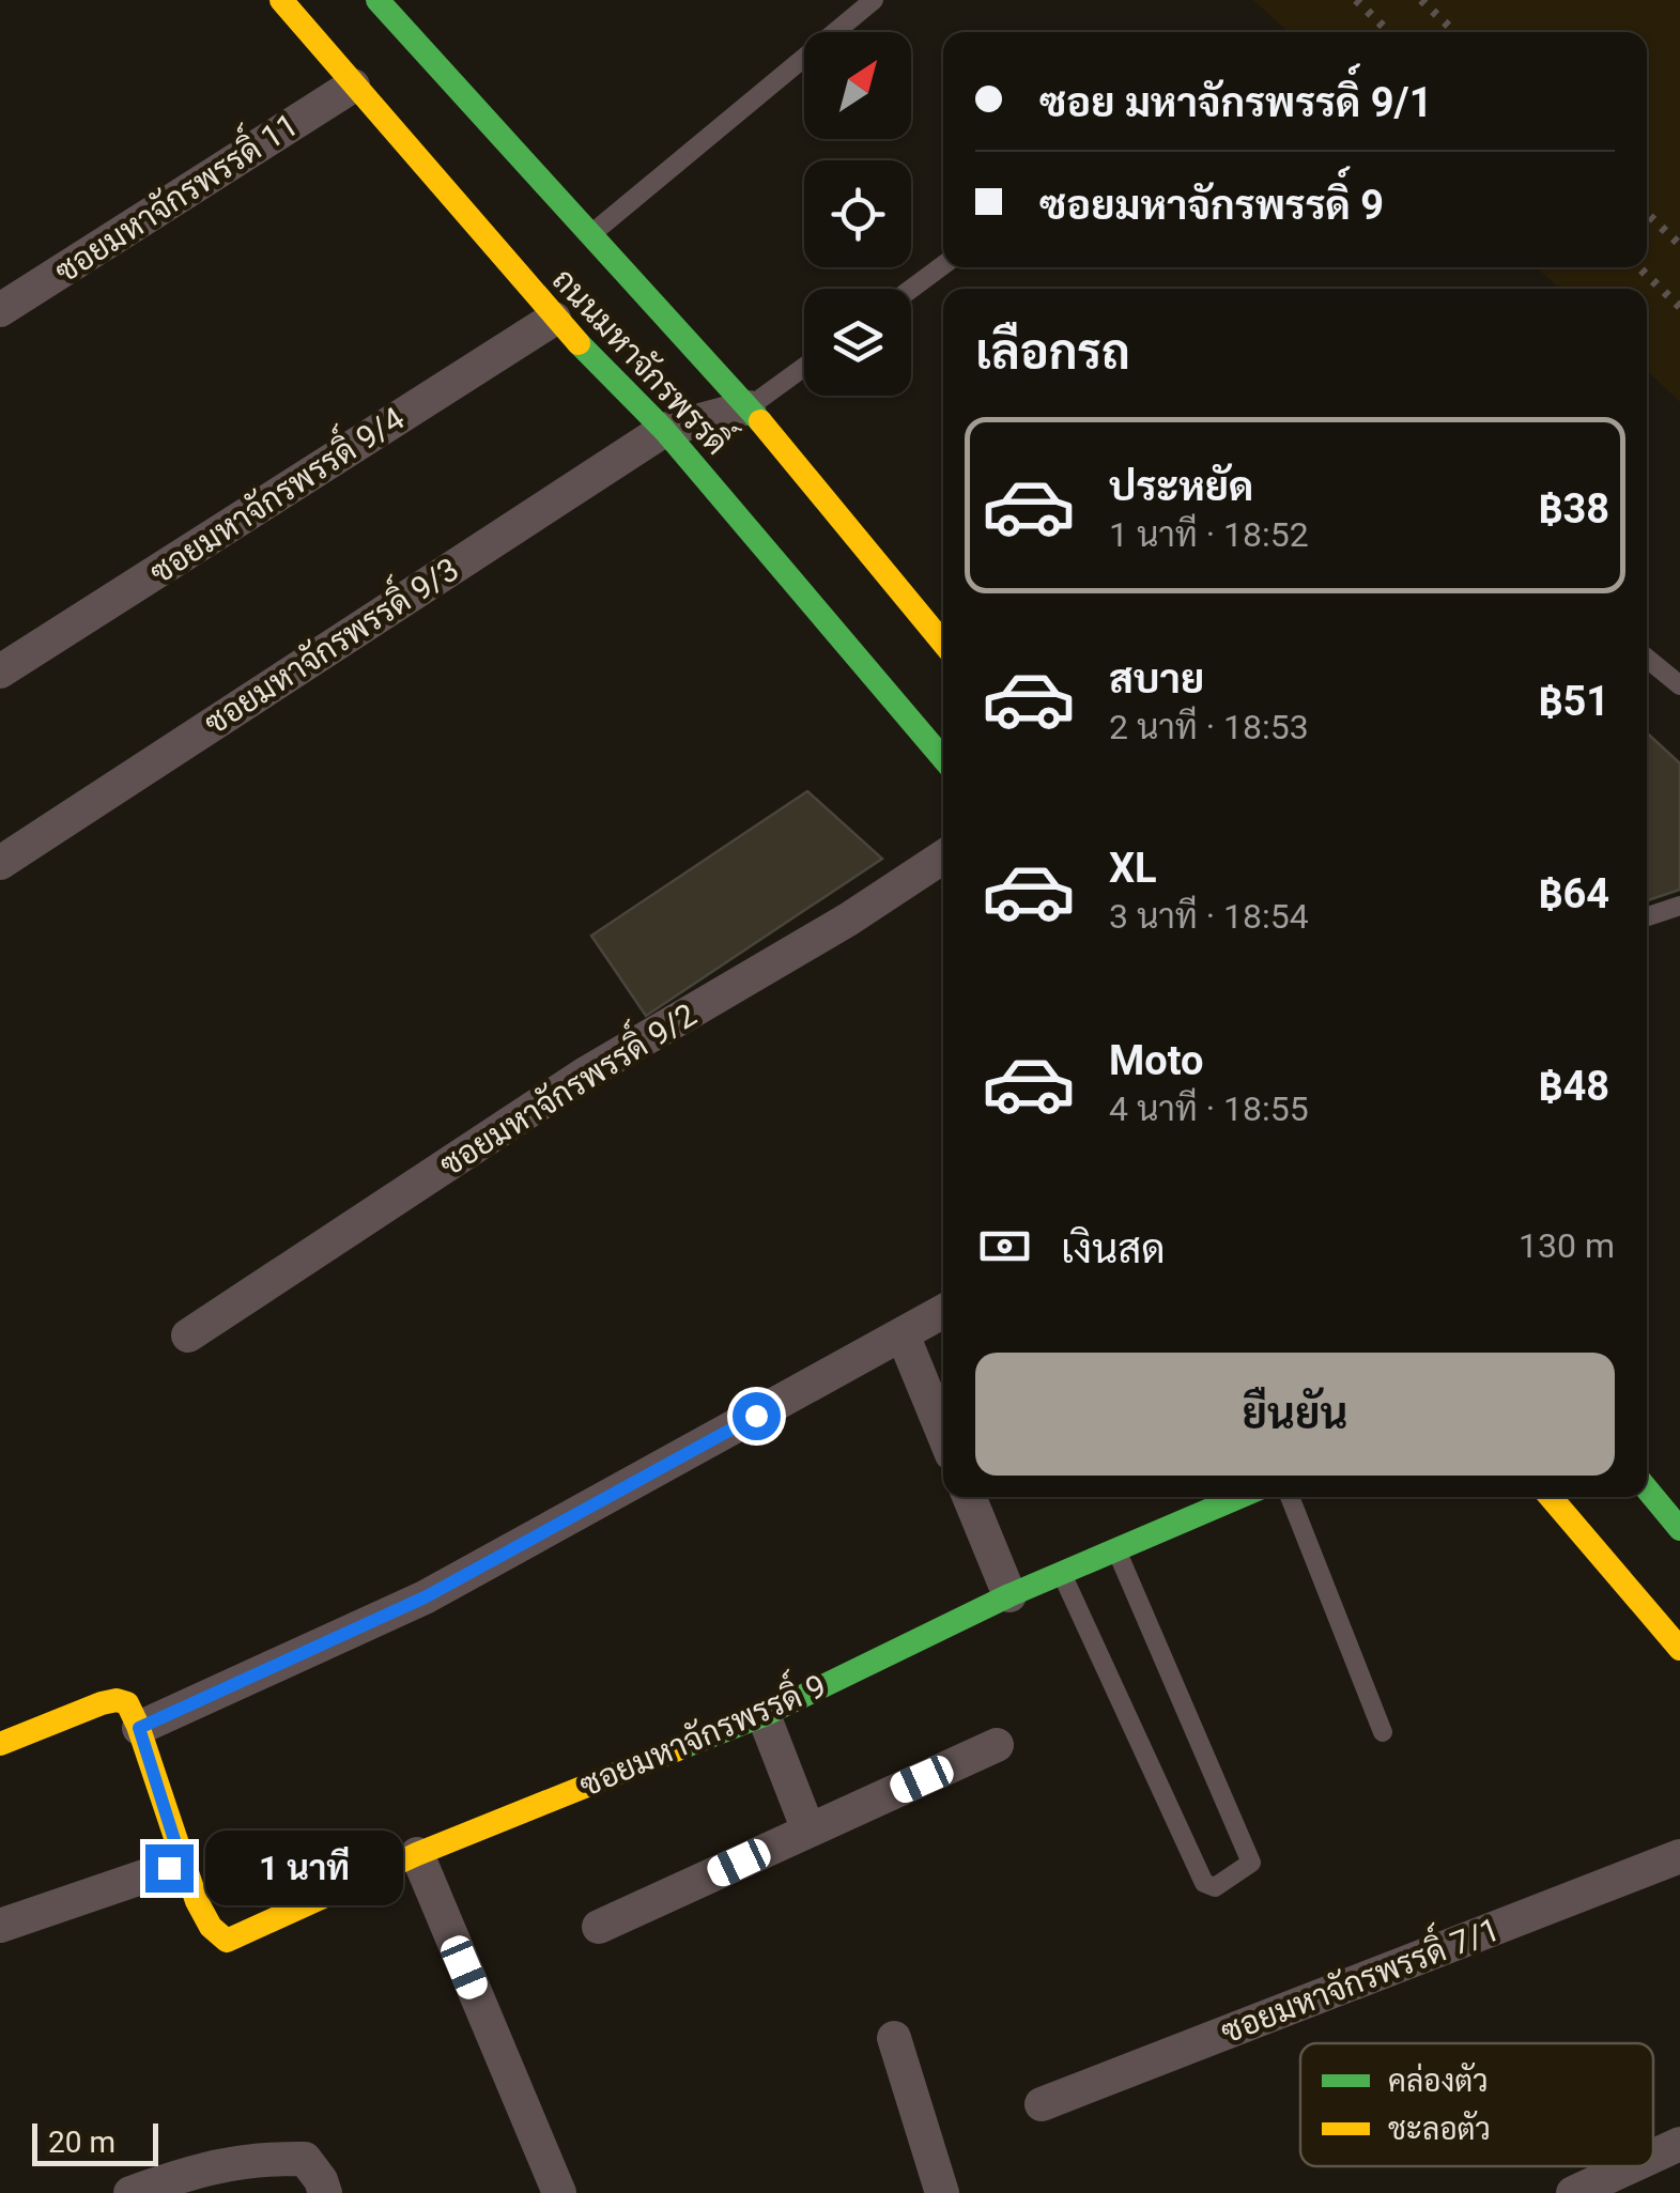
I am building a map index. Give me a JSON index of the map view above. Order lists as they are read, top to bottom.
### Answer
{
  "streets": {
    "main road": ["ถนนมหาจักรพรรดิ์", "ซอยมหาจักรพรรดิ์ 9"],
    "street": [
      "ซอยมหาจักรพรรดิ์ 11",
      "ซอยมหาจักรพรรดิ์ 9/4",
      "ซอยมหาจักรพรรดิ์ 9/3",
      "ซอยมหาจักรพรรดิ์ 9/2",
      "ซอยมหาจักรพรรดิ์ 7/1"
    ]
  },
  "crossings": [
    ["ซอยมหาจักรพรรดิ์ 11", "ถนนมหาจักรพรรดิ์"],
    ["ถนนมหาจักรพรรดิ์", "ซอยมหาจักรพรรดิ์ 9/4"],
    ["ถนนมหาจักรพรรดิ์", "ซอยมหาจักรพรรดิ์ 9/3"]
  ],
  "legend": ["คล่องตัว", "ชะลอตัว"],
  "scale_bar": "20 m",
  "north": "top right",
  "page": {
    "banner": ["ซอย มหาจักรพรรดิ์ 9/1", "ซอยมหาจักรพรรดิ์ 9"],
    "heading": "เลือกรถ",
    "list": [
      {
        "name": "ประหยัด",
        "note": "1 นาที · 18:52",
        "value": "฿38"
      },
      {
        "name": "สบาย",
        "note": "2 นาที · 18:53",
        "value": "฿51"
      },
      {
        "name": "XL",
        "note": "3 นาที · 18:54",
        "value": "฿64"
      },
      {
        "name": "Moto",
        "note": "4 นาที · 18:55",
        "value": "฿48"
      }
    ],
    "pay": ["เงินสด", "130 m"],
    "buttons": "ยืนยัน",
    "bubble": "1 นาที",
    "scale": "20 m"
  }
}
